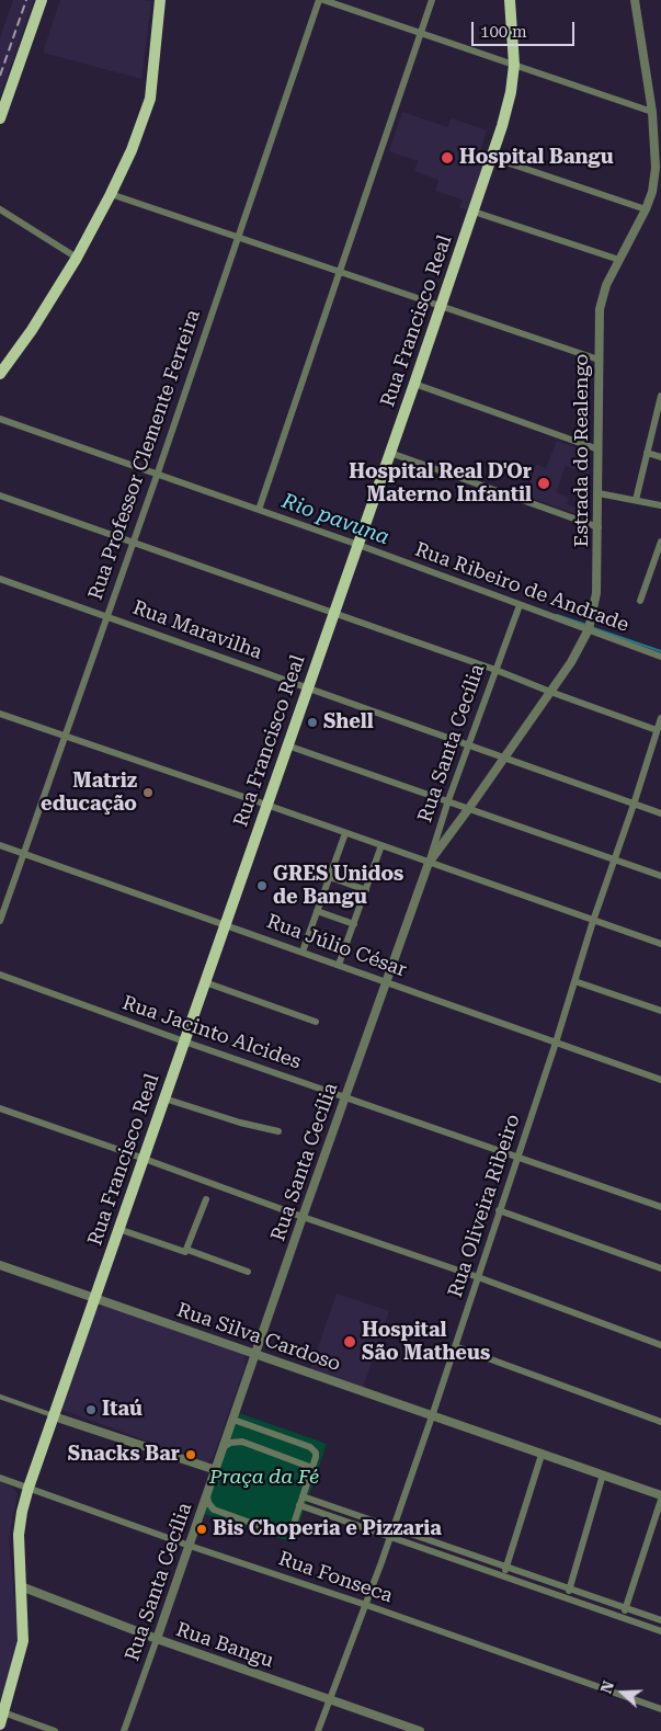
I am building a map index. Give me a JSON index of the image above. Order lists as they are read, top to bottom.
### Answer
{
  "streets": {
    "main road": ["Rua Francisco Real"],
    "street": [
      "Estrada do Realengo",
      "Rua Professor Clemente Ferreira",
      "Rua Ribeiro de Andrade",
      "Rua Maravilha",
      "Rua Santa Cecília",
      "Rua Júlio César",
      "Rua Jacinto Alcides",
      "Rua Oliveira Ribeiro",
      "Rua Silva Cardoso",
      "Rua Fonseca",
      "Rua Bangu"
    ]
  },
  "crossings": [
    ["Rua Francisco Real", "Rua Ribeiro de Andrade"],
    ["Rua Francisco Real", "Rua Maravilha"],
    ["Rua Francisco Real", "Rua Júlio César"],
    ["Rua Francisco Real", "Rua Jacinto Alcides"],
    ["Rua Francisco Real", "Rua Silva Cardoso"],
    ["Rua Francisco Real", "Rua Fonseca"],
    ["Rua Francisco Real", "Rua Bangu"],
    ["Estrada do Realengo", "Rua Ribeiro de Andrade"],
    ["Estrada do Realengo", "Rua Maravilha"],
    ["Estrada do Realengo", "Rua Santa Cecília"],
    ["Rua Professor Clemente Ferreira", "Rua Ribeiro de Andrade"],
    ["Rua Professor Clemente Ferreira", "Rua Maravilha"],
    ["Rua Professor Clemente Ferreira", "Rua Júlio César"],
    ["Rua Ribeiro de Andrade", "Rua Santa Cecília"],
    ["Rua Maravilha", "Rua Santa Cecília"],
    ["Rua Maravilha", "Rua Oliveira Ribeiro"],
    ["Rua Santa Cecília", "Rua Júlio César"],
    ["Rua Santa Cecília", "Rua Jacinto Alcides"],
    ["Rua Santa Cecília", "Rua Silva Cardoso"],
    ["Rua Santa Cecília", "Rua Fonseca"],
    ["Rua Santa Cecília", "Rua Bangu"],
    ["Rua Júlio César", "Rua Oliveira Ribeiro"],
    ["Rua Jacinto Alcides", "Rua Oliveira Ribeiro"],
    ["Rua Oliveira Ribeiro", "Rua Silva Cardoso"],
    ["Rua Oliveira Ribeiro", "Rua Fonseca"],
    ["Rua Oliveira Ribeiro", "Rua Bangu"]
  ],
  "water": ["Rio pavuna"],
  "parks": ["Praça da Fé"],
  "places": [
    "Hospital Bangu",
    "Hospital Real D'Or Materno Infantil",
    "Shell",
    "Matriz educação",
    "GRES Unidos de Bangu",
    "Hospital São Matheus",
    "Itaú",
    "Snacks Bar",
    "Bis Choperia e Pizzaria"
  ],
  "scale_bar": "100 m",
  "north": "left"
}
